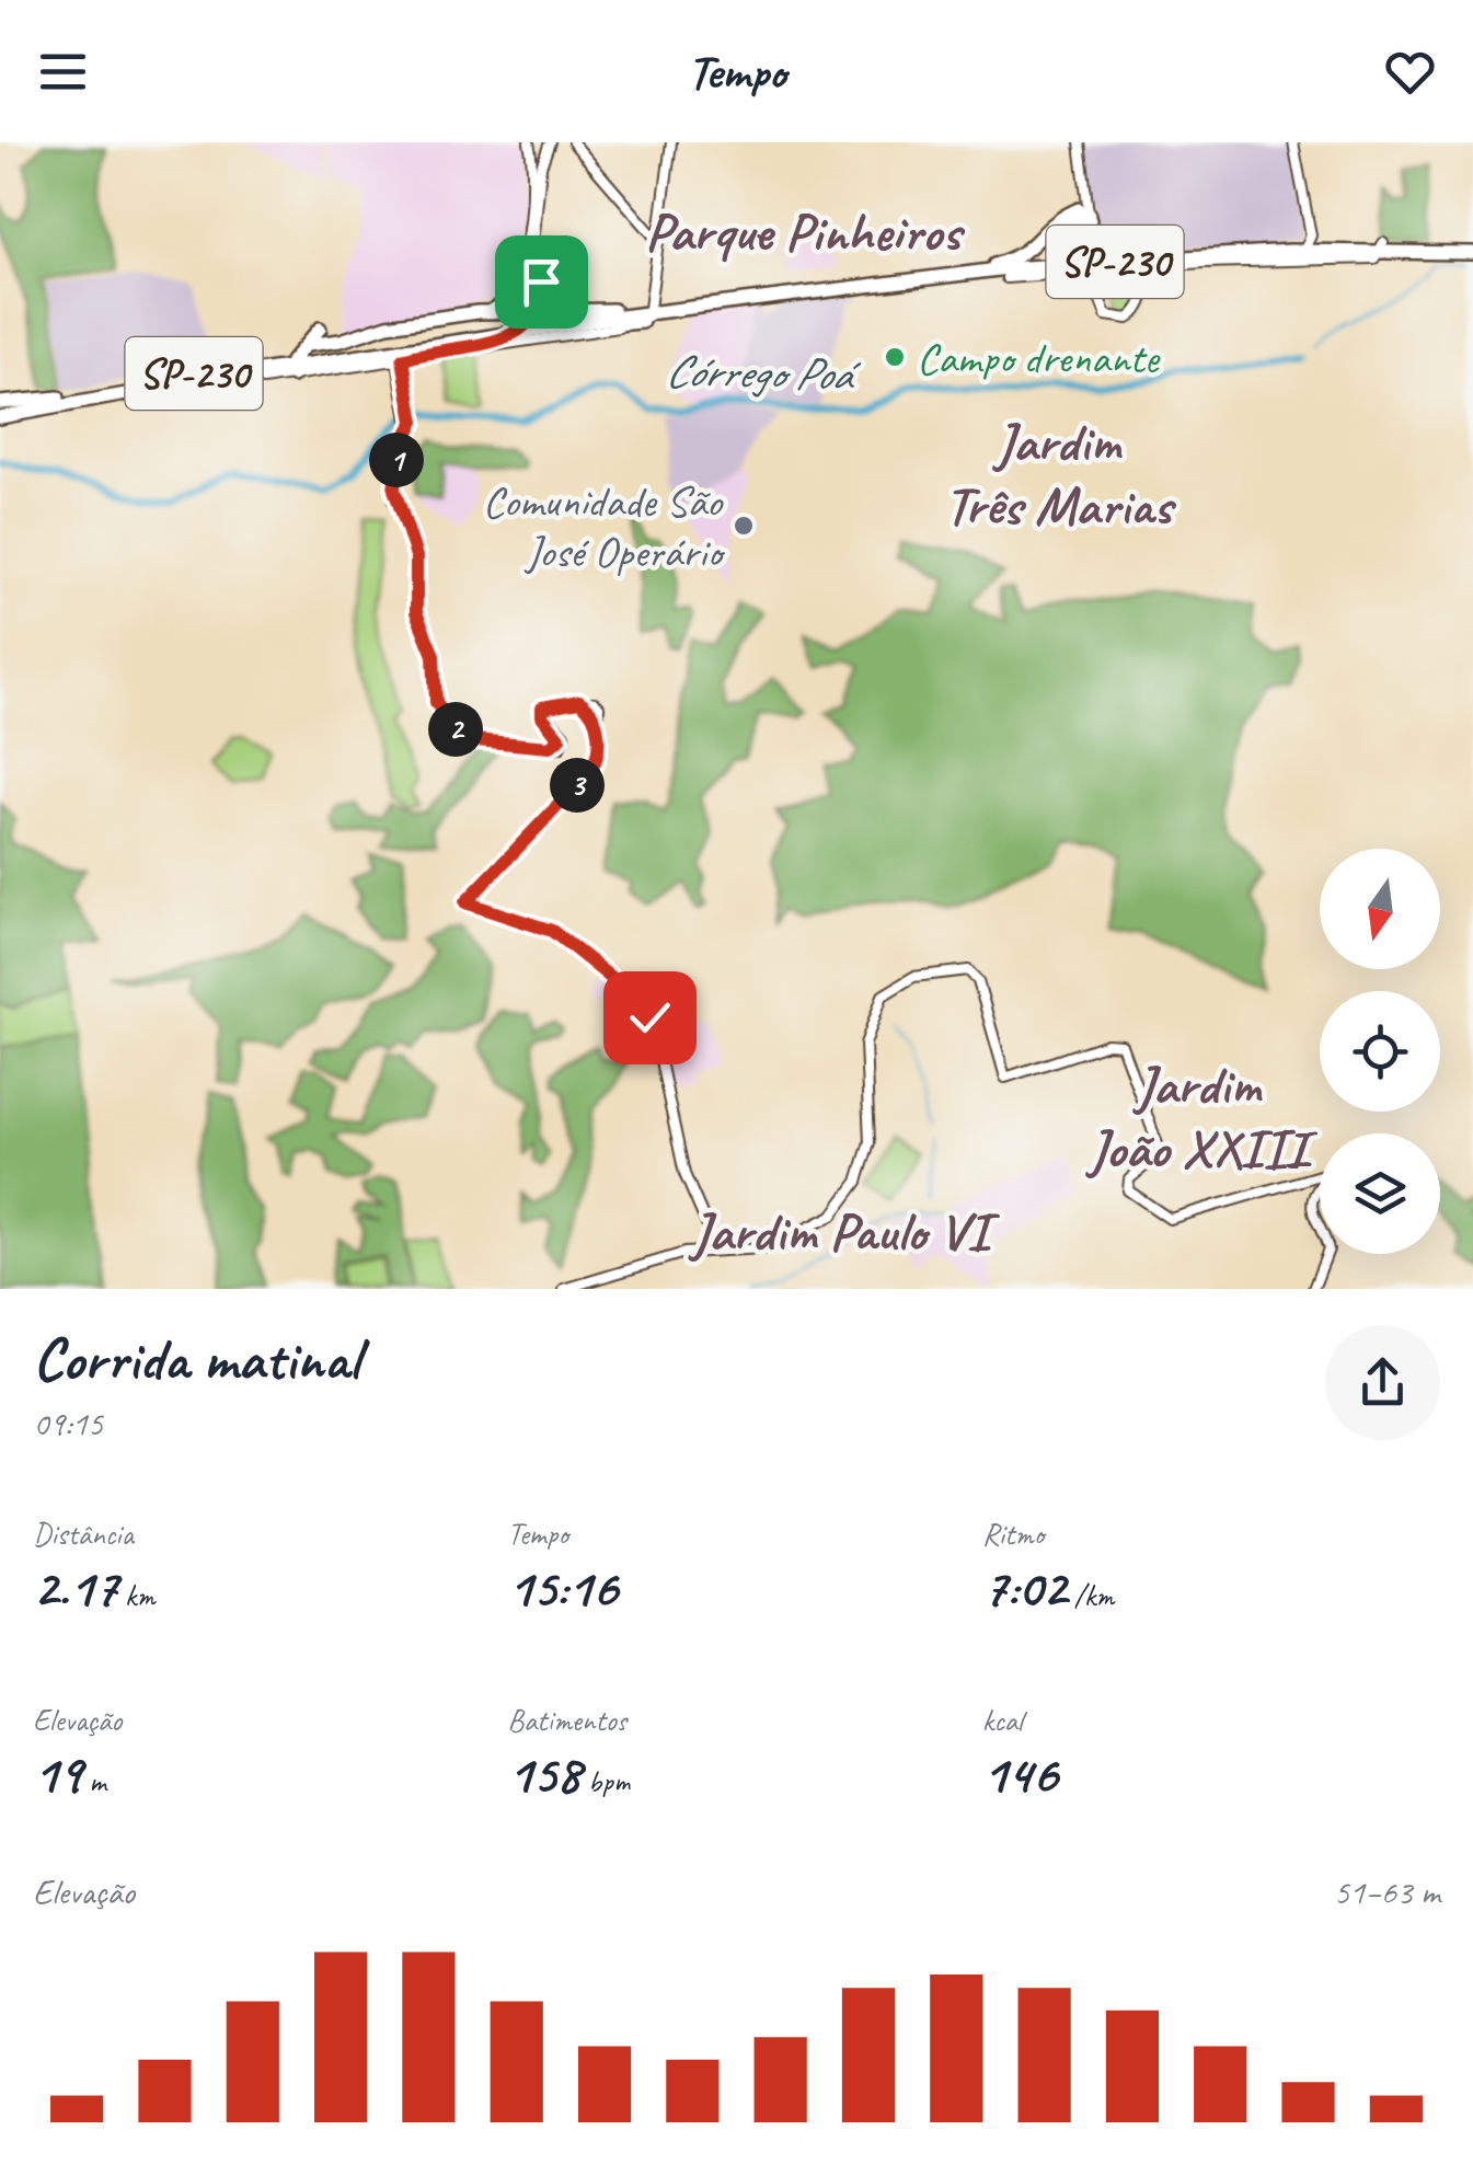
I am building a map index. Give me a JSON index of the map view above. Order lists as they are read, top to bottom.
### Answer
{
  "streets": {
    "highway": ["SP-230"]
  },
  "districts": [
    "Parque Pinheiros",
    "Jardim Três Marias",
    "Jardim João XXIII",
    "Jardim Paulo VI"
  ],
  "water": ["Córrego Poá"],
  "places": ["Campo drenante", "Comunidade São José Operário"],
  "north": "bottom",
  "page": {
    "header": "Tempo",
    "pins": ["1", "2", "3"],
    "heading": ["Corrida matinal", "09:15"],
    "stats": [
      ["Distância", "2.17 km"],
      ["Tempo", "15:16"],
      ["Ritmo", "7:02 /km"],
      ["Elevação", "19 m"],
      ["Batimentos", "158 bpm"],
      ["kcal", "146"]
    ],
    "chart": ["Elevação", "51–63 m"]
  }
}
